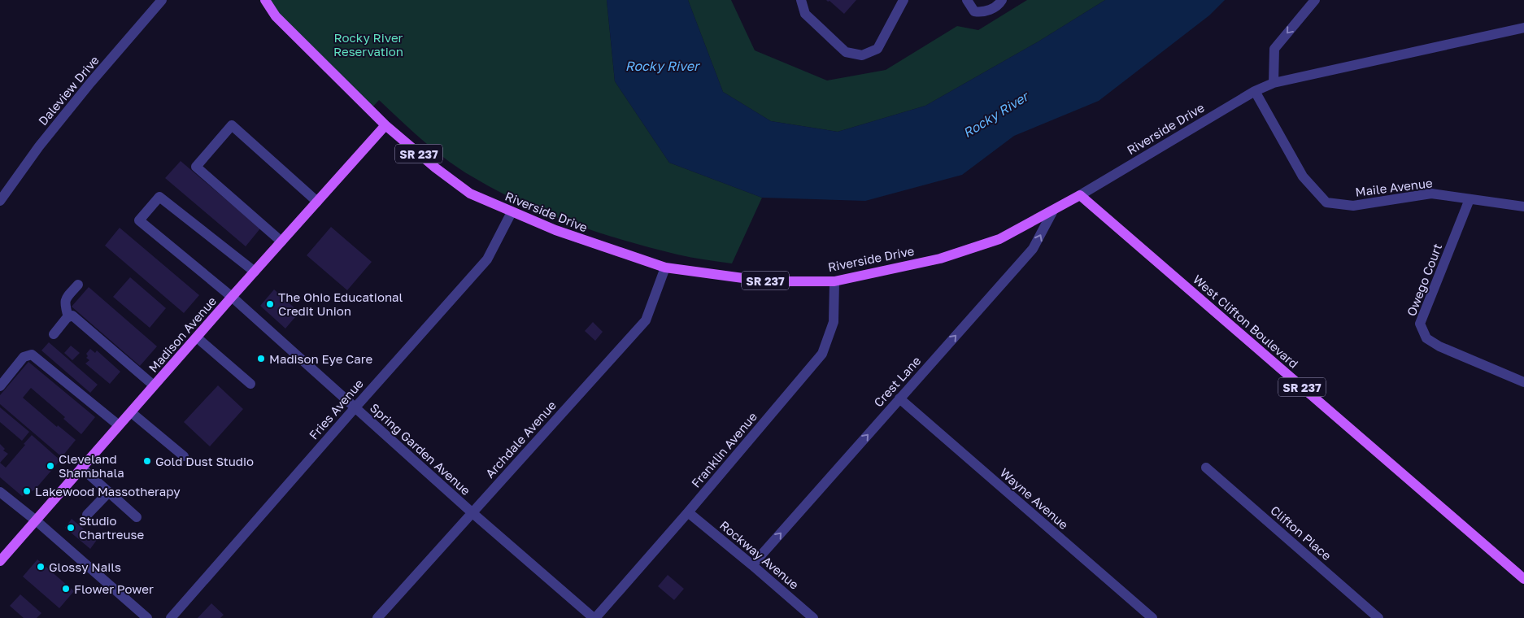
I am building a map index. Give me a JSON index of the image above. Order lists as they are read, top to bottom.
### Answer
{
  "streets": {
    "main road": [
      "Riverside Drive",
      "SR 237",
      "West Clifton Boulevard",
      "Madison Avenue"
    ],
    "street": [
      "Daleview Drive",
      "Maile Avenue",
      "Owego Court",
      "Crest Lane",
      "Fries Avenue",
      "Archdale Avenue",
      "Spring Garden Avenue",
      "Franklin Avenue",
      "Wayne Avenue",
      "Clifton Place",
      "Rockway Avenue"
    ]
  },
  "crossings": [
    ["Riverside Drive", "Maile Avenue"],
    ["Riverside Drive", "West Clifton Boulevard"],
    ["Riverside Drive", "Madison Avenue"],
    ["Riverside Drive", "Crest Lane"],
    ["Riverside Drive", "Fries Avenue"],
    ["Riverside Drive", "Archdale Avenue"],
    ["Riverside Drive", "Franklin Avenue"],
    ["Maile Avenue", "Owego Court"],
    ["Madison Avenue", "Spring Garden Avenue"],
    ["Crest Lane", "Wayne Avenue"],
    ["Crest Lane", "Rockway Avenue"],
    ["Fries Avenue", "Spring Garden Avenue"],
    ["Archdale Avenue", "Spring Garden Avenue"],
    ["Spring Garden Avenue", "Franklin Avenue"],
    ["Franklin Avenue", "Rockway Avenue"]
  ],
  "one_way": ["Crest Lane"],
  "water": ["Rocky River"],
  "parks": ["Rocky River Reservation"],
  "places": [
    "The Ohio Educational Credit Union",
    "Madison Eye Care",
    "Gold Dust Studio",
    "Cleveland Shambhala",
    "Lakewood Massotherapy",
    "Studio Chartreuse",
    "Glossy Nails",
    "Flower Power"
  ]
}
